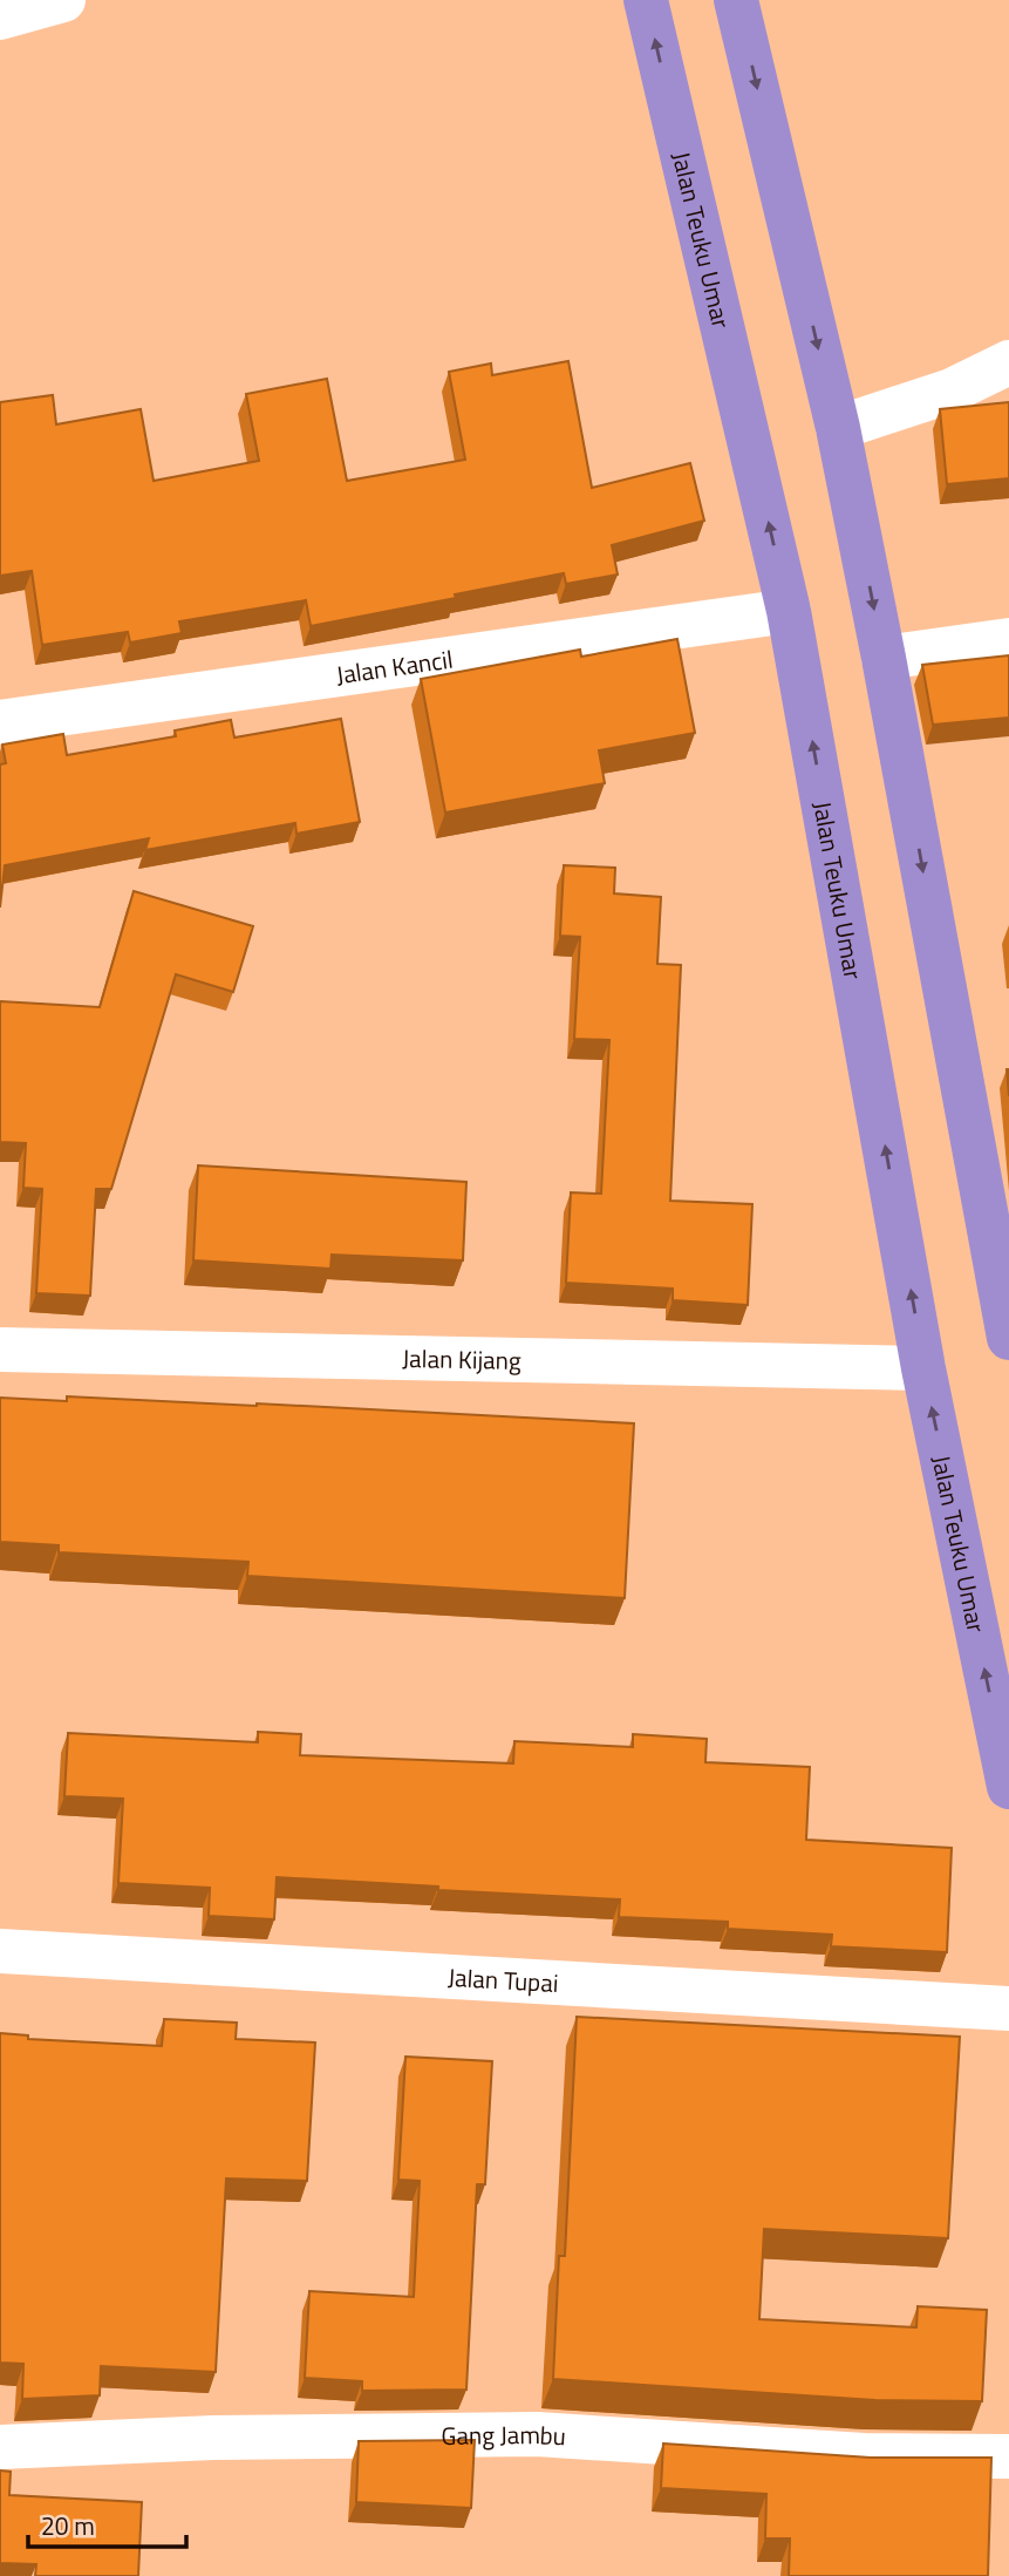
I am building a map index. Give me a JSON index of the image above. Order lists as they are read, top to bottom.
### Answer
{
  "streets": {
    "highway": ["Jalan Teuku Umar"],
    "street": [
      "Jalan Kancil",
      "Jalan Kijang",
      "Jalan Tupai",
      "Gang Jambu"
    ]
  },
  "crossings": [
    ["Jalan Teuku Umar", "Jalan Kancil"],
    ["Jalan Teuku Umar", "Jalan Kijang"]
  ],
  "scale_bar": "20 m"
}
